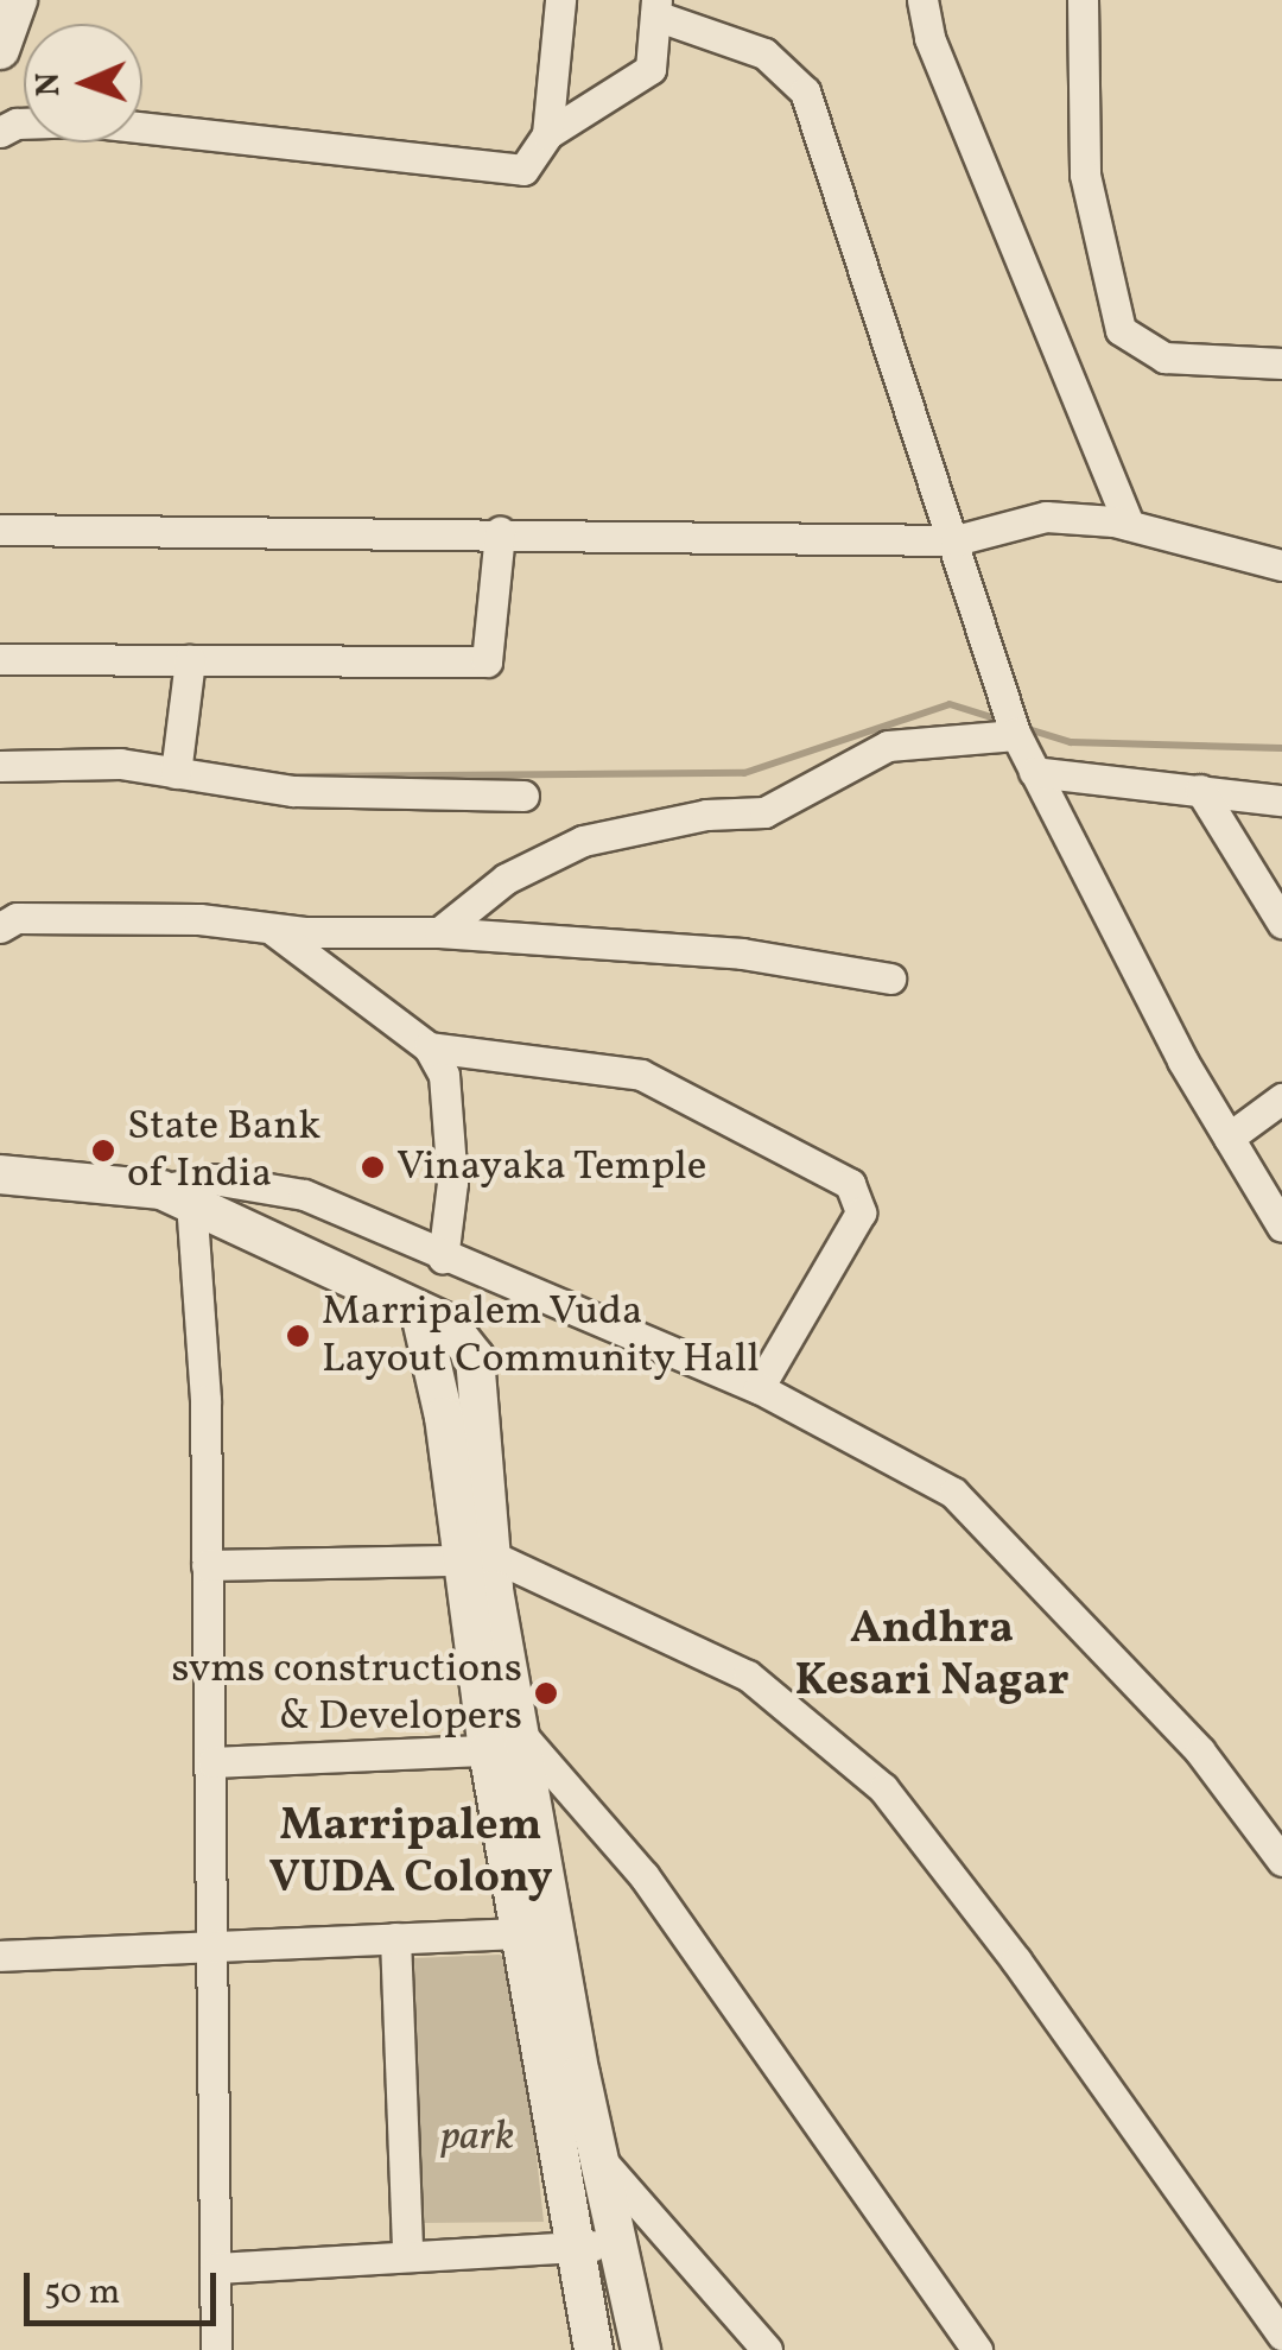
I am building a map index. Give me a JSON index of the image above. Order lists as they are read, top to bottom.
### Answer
{
  "districts": ["Andhra Kesari Nagar", "Marripalem VUDA Colony"],
  "parks": ["park"],
  "places": [
    "State Bank of India",
    "Vinayaka Temple",
    "Marripalem Vuda Layout Community Hall",
    "svms constructions & Developers"
  ],
  "scale_bar": "50 m",
  "north": "left"
}
